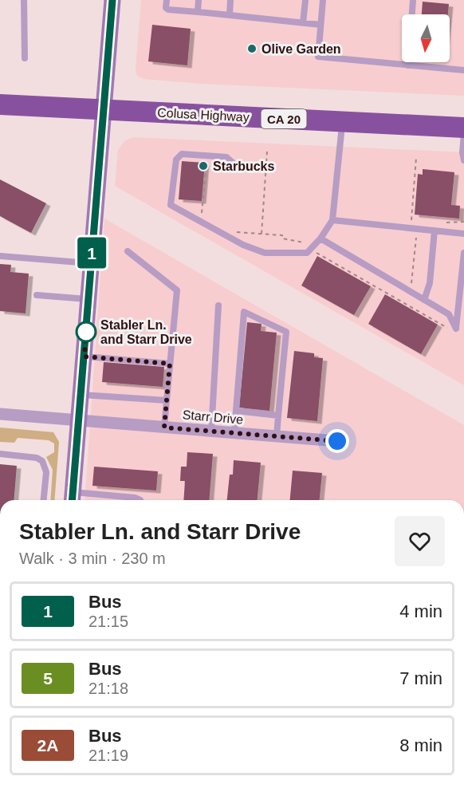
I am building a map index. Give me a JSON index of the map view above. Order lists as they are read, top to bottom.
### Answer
{
  "streets": {
    "highway": ["Colusa Highway", "CA 20"],
    "street": ["Starr Drive"]
  },
  "places": ["Olive Garden", "Starbucks", "Stabler Ln. and Starr Drive"],
  "lines": ["bus line 1"],
  "north": "bottom",
  "page": {
    "on_map": "1",
    "heading": ["Stabler Ln. and Starr Drive", "Walk · 3 min · 230 m"],
    "list": [
      {
        "mark": "1",
        "name": "Bus",
        "note": "21:15",
        "value": "4 min"
      },
      {
        "mark": "5",
        "name": "Bus",
        "note": "21:18",
        "value": "7 min"
      },
      {
        "mark": "2A",
        "name": "Bus",
        "note": "21:19",
        "value": "8 min"
      }
    ]
  }
}
